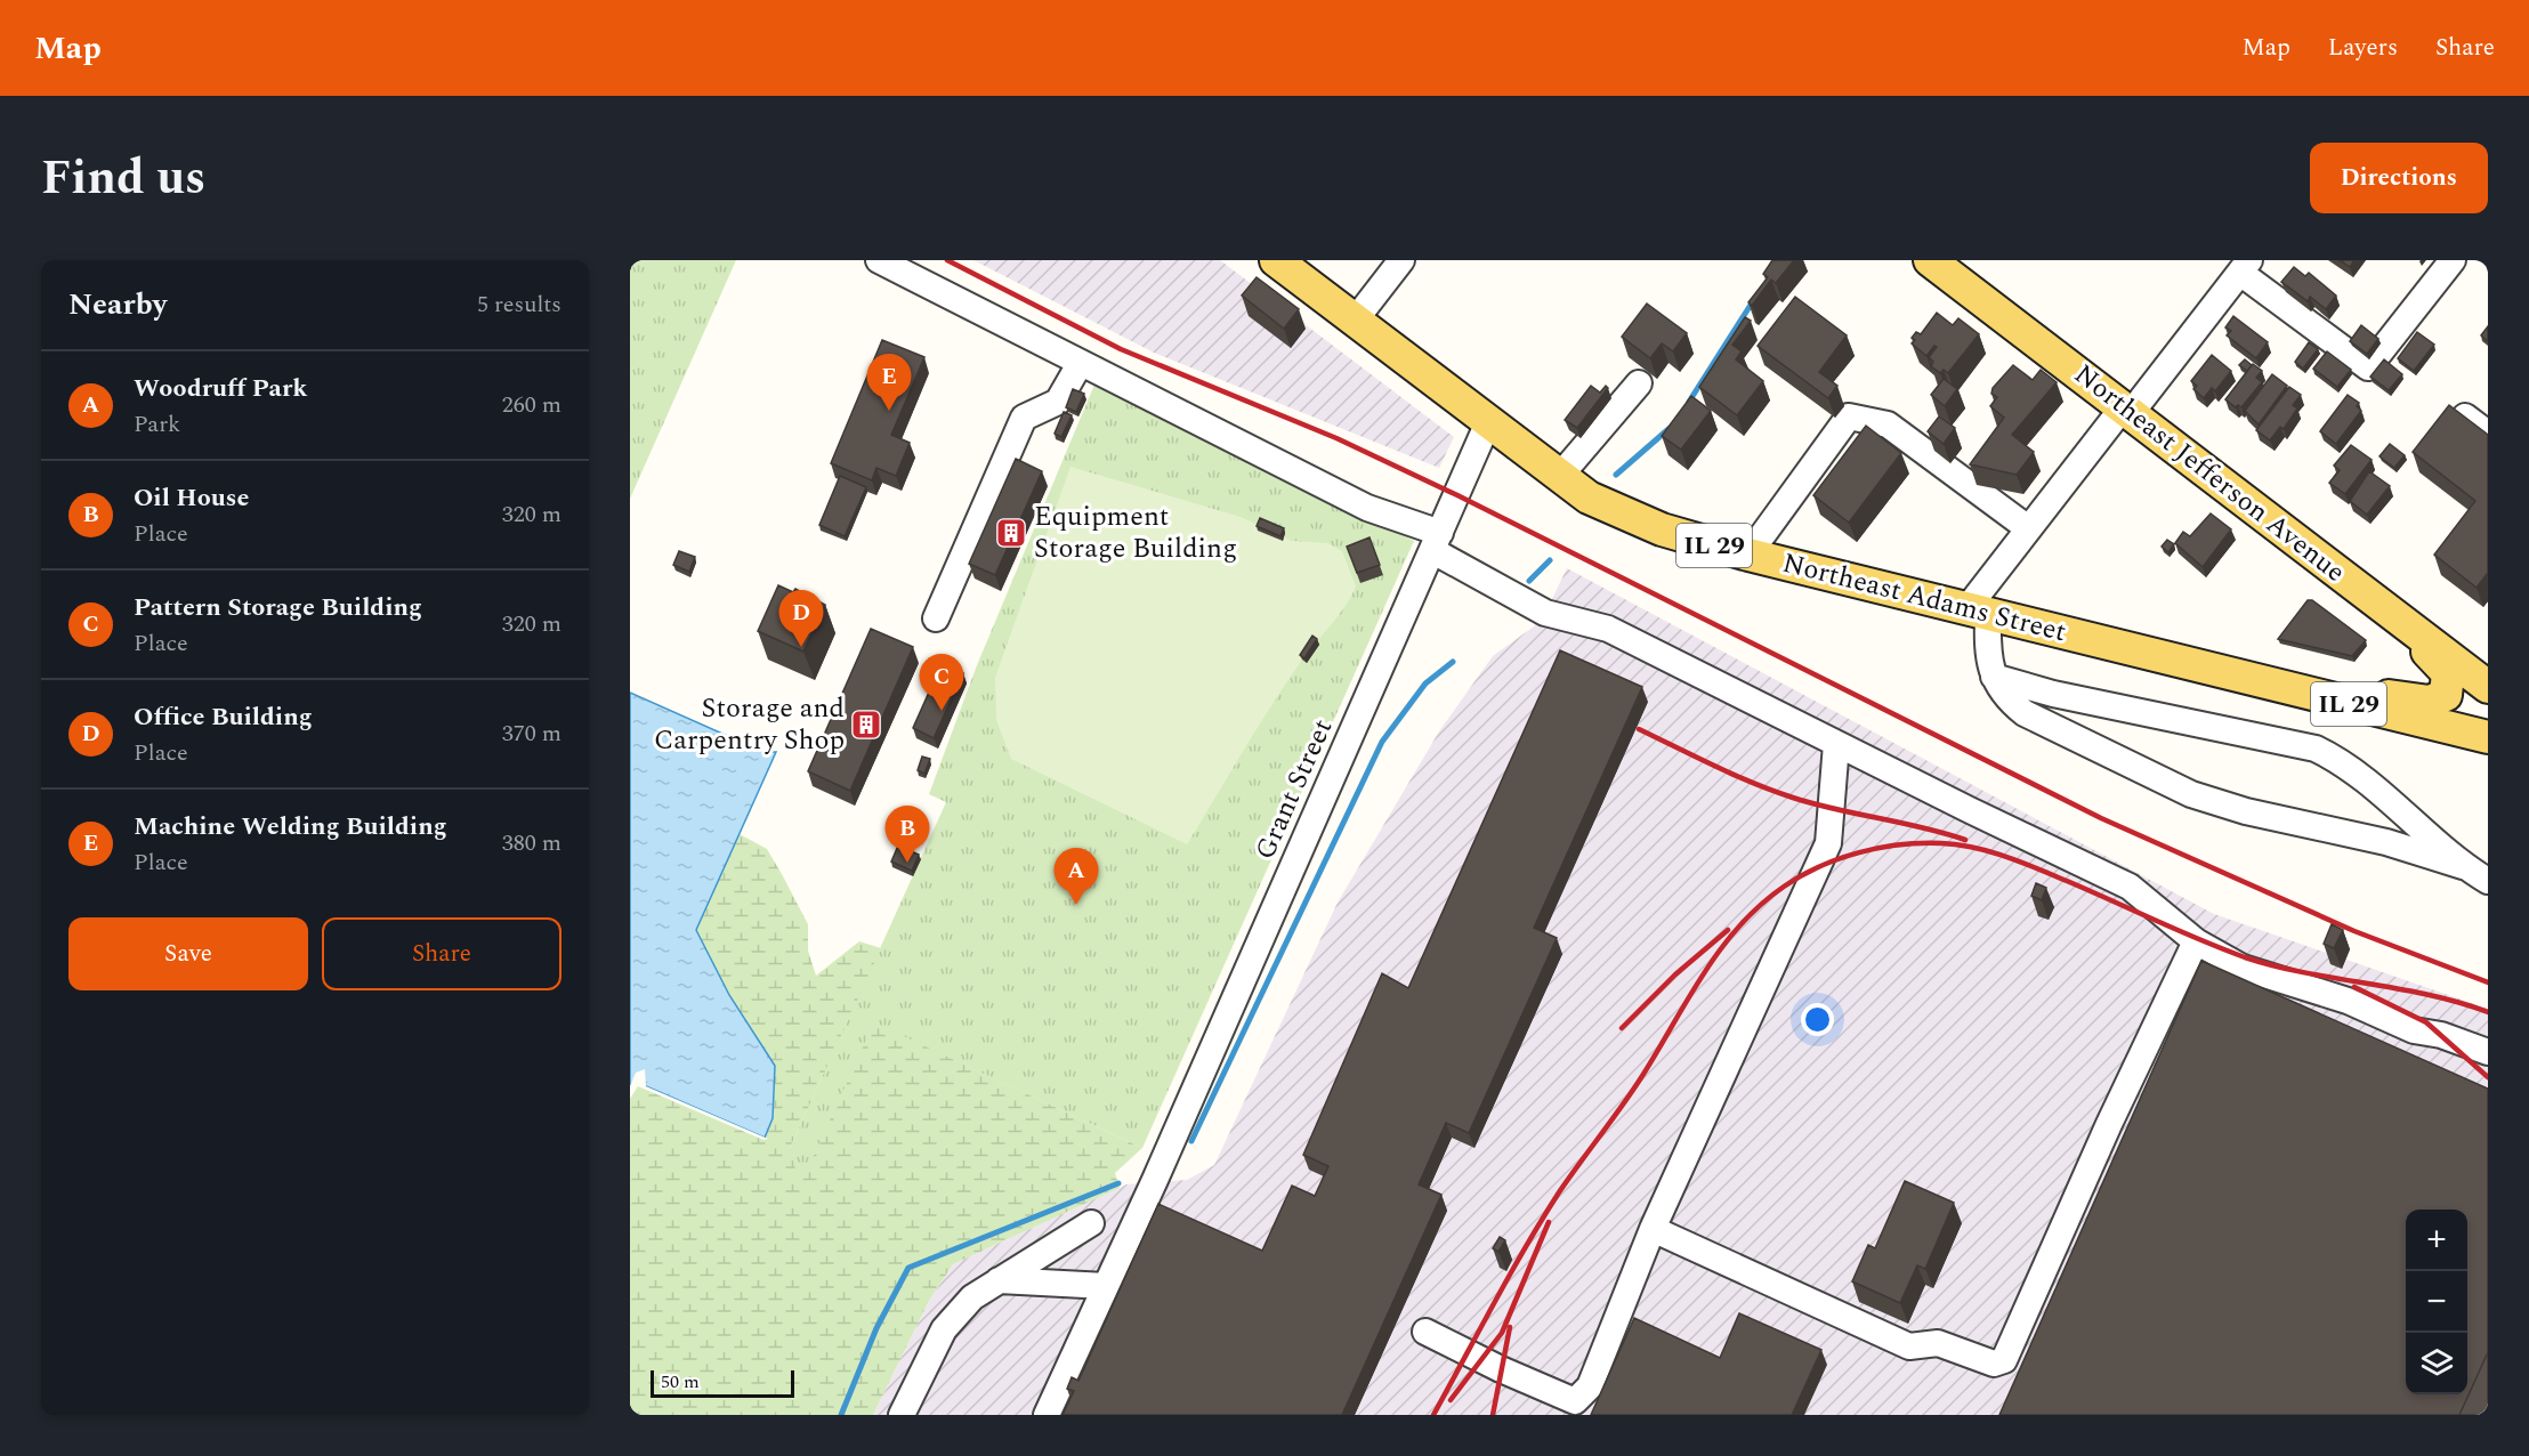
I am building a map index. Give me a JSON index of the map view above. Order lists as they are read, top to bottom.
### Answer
{
  "streets": {
    "main road": ["Northeast Jefferson Avenue", "IL 29", "Northeast Adams Street"],
    "street": ["Grant Street"]
  },
  "crossings": [
    ["Northeast Adams Street", "Grant Street"]
  ],
  "places": {
    "building": ["Equipment Storage Building", "Storage and Carpentry Shop"]
  },
  "scale_bar": "50 m",
  "page": {
    "header": "Map",
    "nav": ["Map", "Layers", "Share"],
    "title": "Find us",
    "buttons": [
      "Directions",
      ["Save", "Share"]
    ],
    "heading": ["Nearby", "5 results"],
    "list": [
      {
        "mark": "A",
        "name": "Woodruff Park",
        "note": "Park",
        "value": "260 m"
      },
      {
        "mark": "B",
        "name": "Oil House",
        "note": "Place",
        "value": "320 m"
      },
      {
        "mark": "C",
        "name": "Pattern Storage Building",
        "note": "Place",
        "value": "320 m"
      },
      {
        "mark": "D",
        "name": "Office Building",
        "note": "Place",
        "value": "370 m"
      },
      {
        "mark": "E",
        "name": "Machine Welding Building",
        "note": "Place",
        "value": "380 m"
      }
    ],
    "pins": [
      "E",
      "D",
      "C",
      "B",
      "A"
    ],
    "map_buttons": ["+", "−"],
    "scale": "50 m"
  }
}
